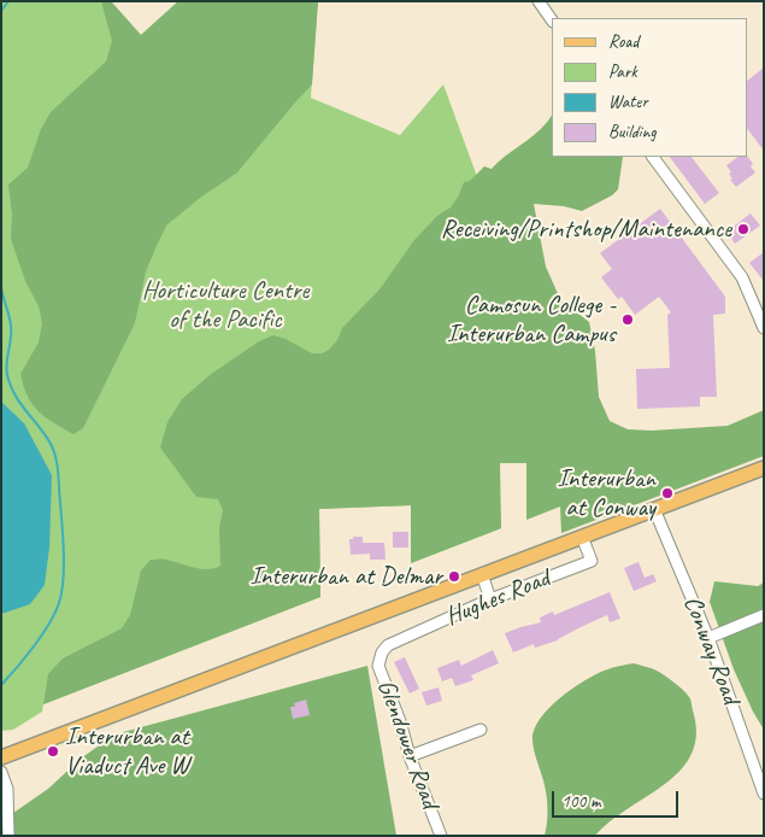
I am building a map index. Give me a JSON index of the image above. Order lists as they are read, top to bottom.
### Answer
{
  "streets": {
    "street": ["Hughes Road", "Conway Road", "Glendower Road"]
  },
  "crossings": [
    ["Hughes Road", "Glendower Road"]
  ],
  "parks": ["Horticulture Centre of the Pacific"],
  "places": [
    "Receiving/Printshop/Maintenance",
    "Camosun College - Interurban Campus",
    "Interurban at Conway",
    "Interurban at Delmar",
    "Interurban at Viaduct Ave W"
  ],
  "legend": [
    "Road",
    "Park",
    "Water",
    "Building"
  ],
  "scale_bar": "100 m"
}
